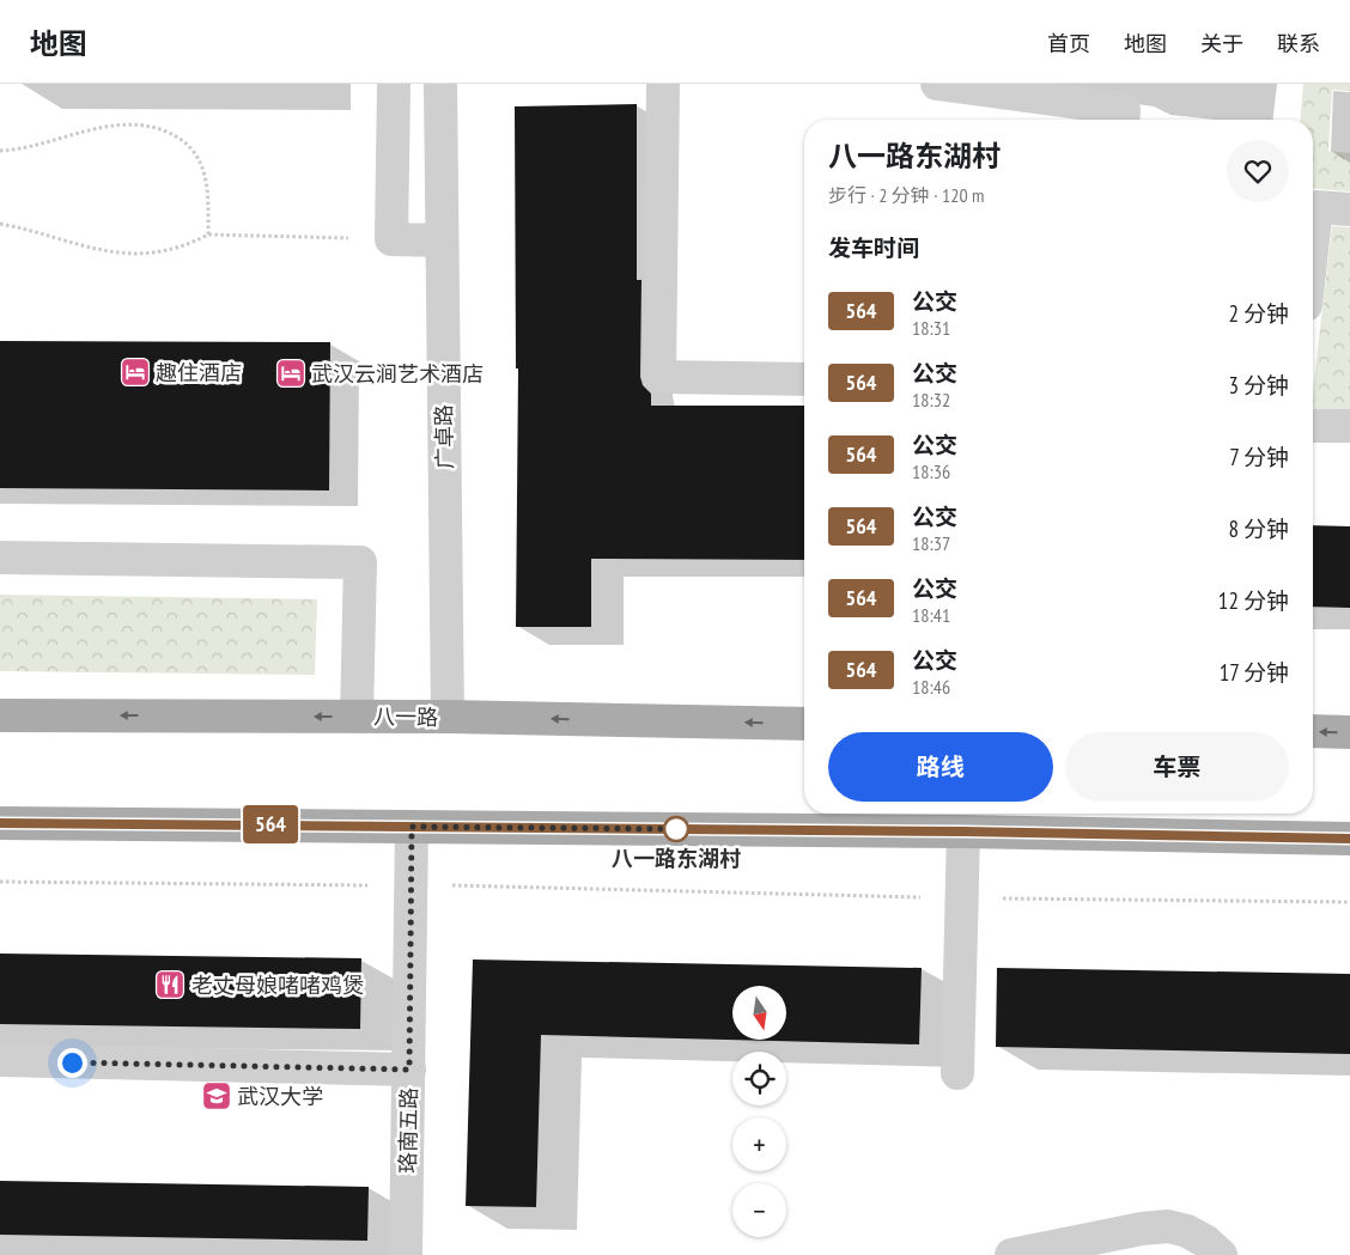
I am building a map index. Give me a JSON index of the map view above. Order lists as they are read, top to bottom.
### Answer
{
  "streets": {
    "main road": ["八一路"],
    "street": ["广卓路", "珞南五路"]
  },
  "crossings": [
    ["广卓路", "八一路"]
  ],
  "places": {
    "hotel": ["趣住酒店", "武汉云涧艺术酒店"],
    "other": ["八一路东湖村"],
    "restaurant": ["老丈母娘啫啫鸡煲"],
    "school or university": ["武汉大学"]
  },
  "lines": ["bus line 564"],
  "north": "bottom",
  "page": {
    "header": "地图",
    "nav": [
      "首页",
      "地图",
      "关于",
      "联系"
    ],
    "on_map": "564",
    "heading": [
      ["八一路东湖村", "步行 · 2 分钟 · 120 m"],
      "发车时间"
    ],
    "list": [
      {
        "mark": "564",
        "name": "公交",
        "note": "18:31",
        "value": "2 分钟"
      },
      {
        "mark": "564",
        "name": "公交",
        "note": "18:32",
        "value": "3 分钟"
      },
      {
        "mark": "564",
        "name": "公交",
        "note": "18:36",
        "value": "7 分钟"
      },
      {
        "mark": "564",
        "name": "公交",
        "note": "18:37",
        "value": "8 分钟"
      },
      {
        "mark": "564",
        "name": "公交",
        "note": "18:41",
        "value": "12 分钟"
      },
      {
        "mark": "564",
        "name": "公交",
        "note": "18:46",
        "value": "17 分钟"
      }
    ],
    "buttons": ["路线", "车票"],
    "map_buttons": ["+", "−"]
  }
}
